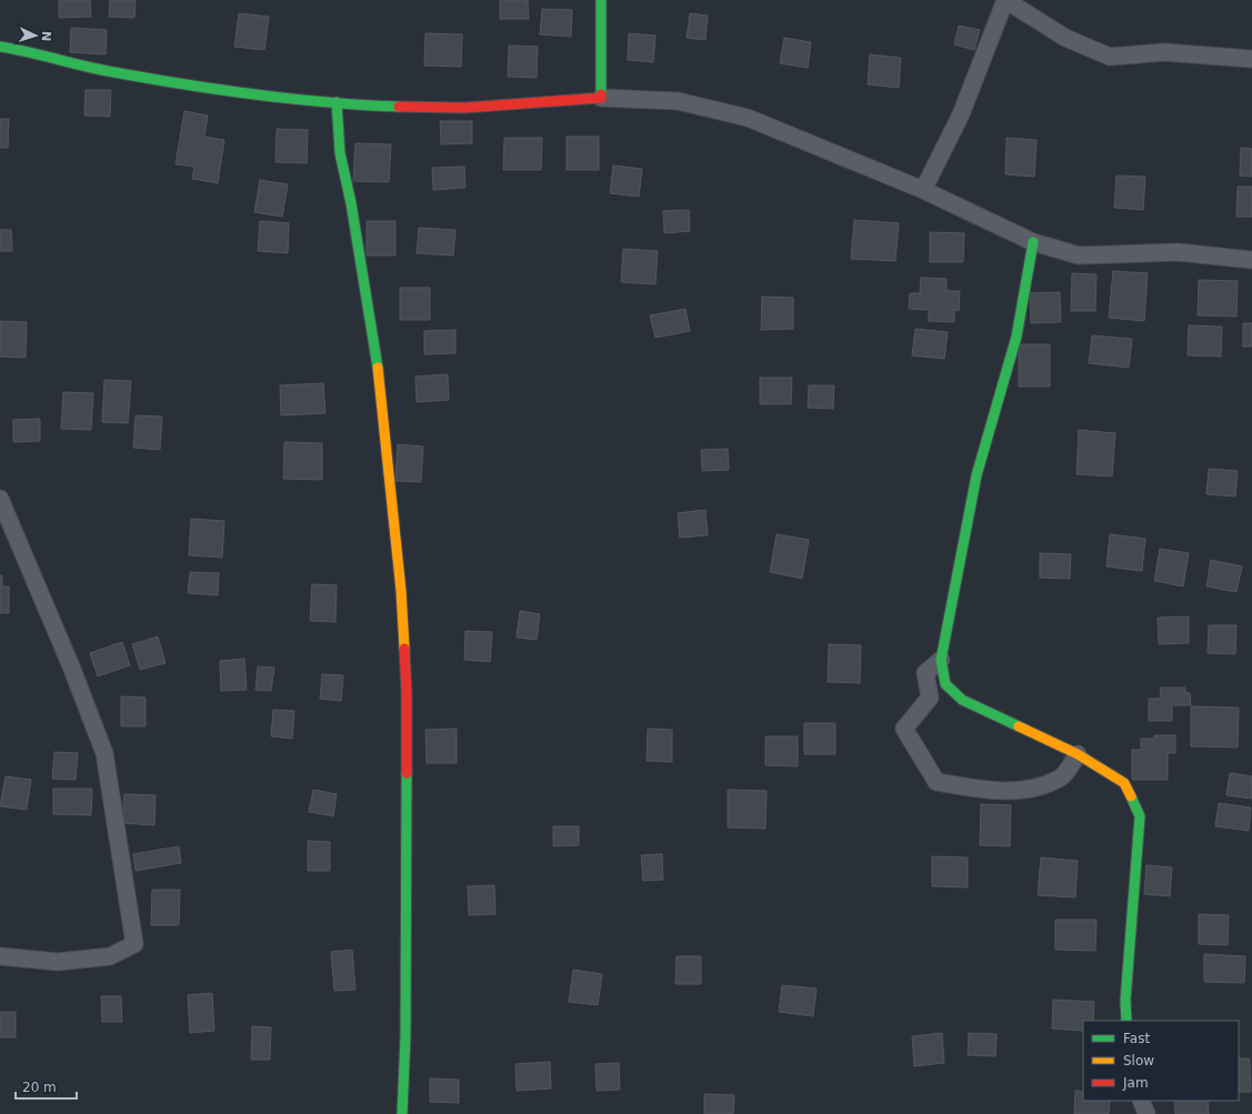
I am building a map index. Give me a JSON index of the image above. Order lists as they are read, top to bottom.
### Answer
{
  "legend": ["Fast", "Slow", "Jam"],
  "scale_bar": "20 m",
  "north": "right"
}
